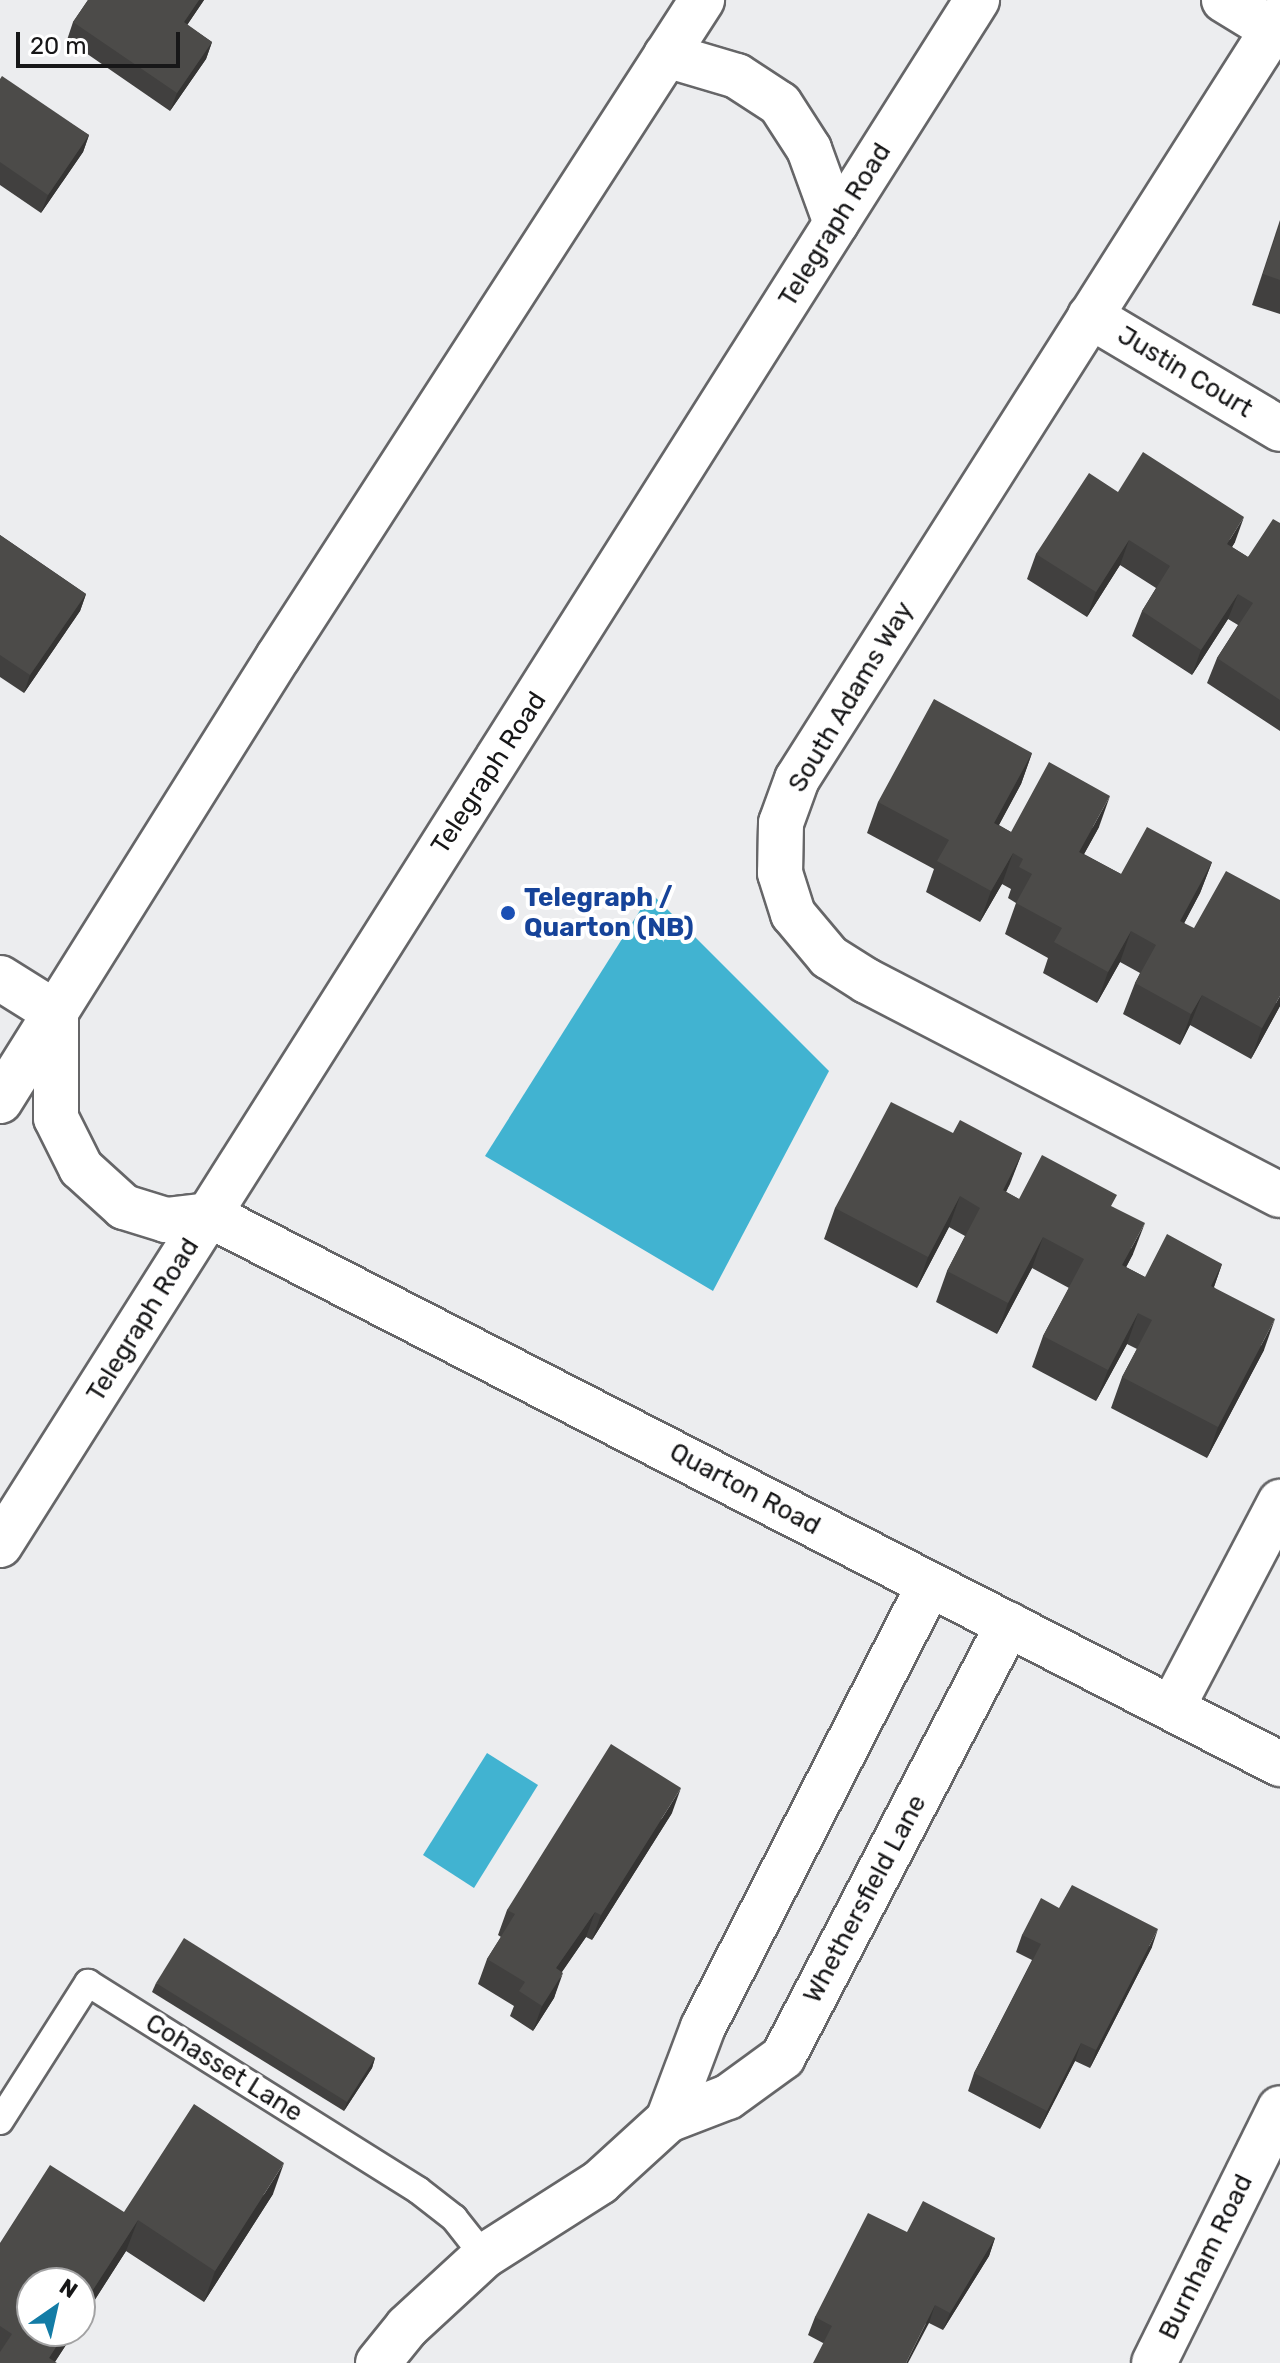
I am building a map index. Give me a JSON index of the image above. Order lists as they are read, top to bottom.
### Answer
{
  "streets": {
    "main road": [
      "Telegraph Road",
      "Justin Court",
      "South Adams Way",
      "Quarton Road",
      "Whethersfield Lane",
      "Burnham Road"
    ],
    "lane": ["Cohasset Lane"]
  },
  "crossings": [
    ["Telegraph Road", "Quarton Road"],
    ["Justin Court", "South Adams Way"],
    ["Quarton Road", "Whethersfield Lane"],
    ["Whethersfield Lane", "Cohasset Lane"]
  ],
  "places": ["Telegraph / Quarton (NB)"],
  "scale_bar": "20 m",
  "north": "top right"
}
